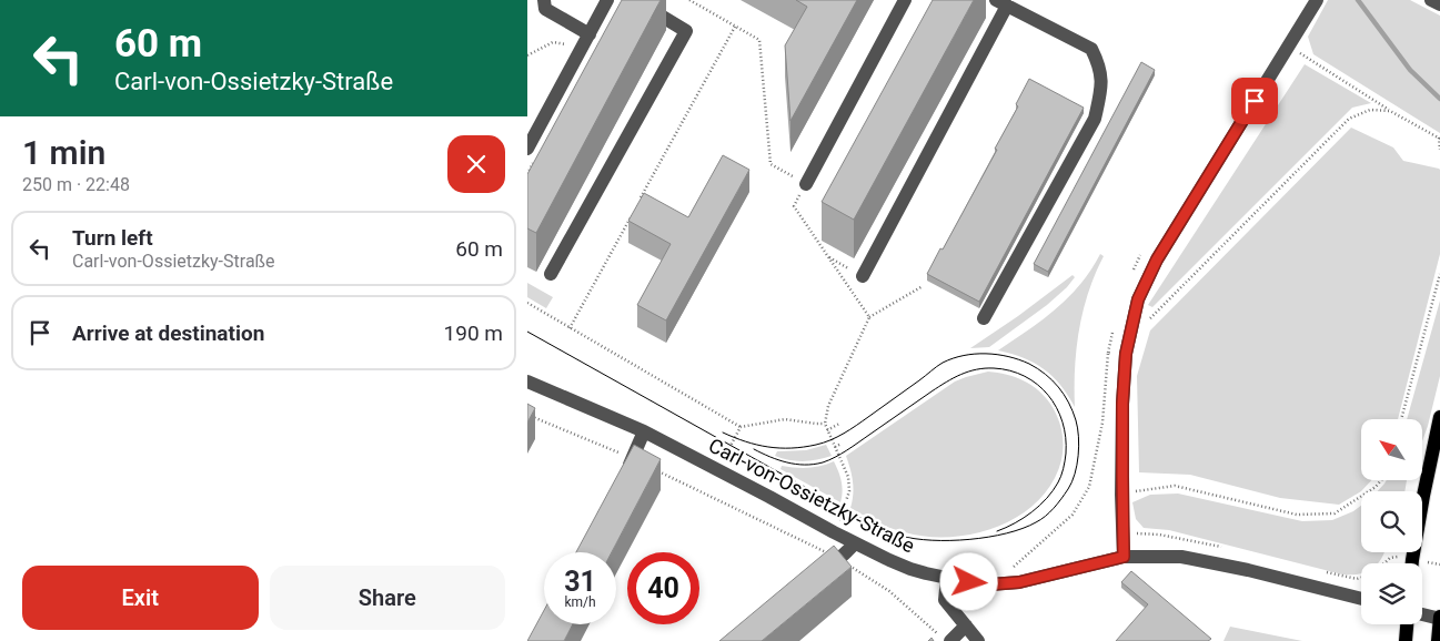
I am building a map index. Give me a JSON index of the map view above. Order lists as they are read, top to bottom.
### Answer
{
  "streets": {
    "street": ["Carl-von-Ossietzky-Straße"]
  },
  "north": "top left",
  "page": {
    "turn": ["60 m", "Carl-von-Ossietzky-Straße"],
    "heading": ["1 min", "250 m · 22:48"],
    "list": [
      {
        "name": "Turn left",
        "note": "Carl-von-Ossietzky-Straße",
        "value": "60 m"
      },
      {
        "name": "Arrive at destination",
        "value": "190 m"
      }
    ],
    "speed": "31 km/h",
    "limit": "40",
    "buttons": ["Exit", "Share"]
  }
}
